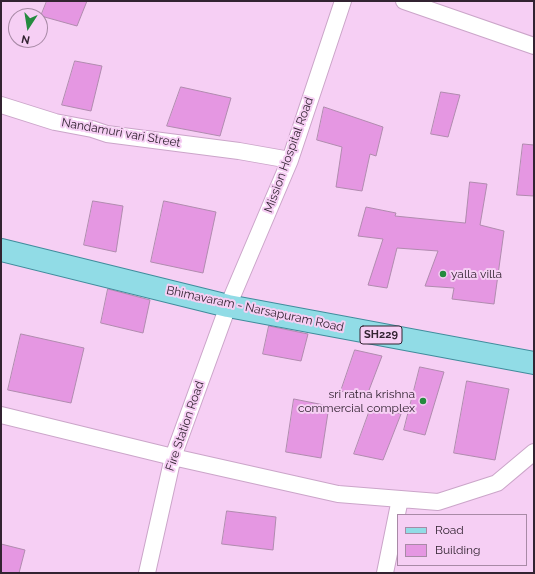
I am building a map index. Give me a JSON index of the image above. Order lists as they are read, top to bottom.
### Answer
{
  "streets": {
    "main road": ["Bhimavaram - Narsapuram Road", "SH229"],
    "street": ["Nandamuri vari Street", "Mission Hospital Road", "Fire Station Road"]
  },
  "crossings": [
    ["Nandamuri vari Street", "Mission Hospital Road"],
    ["Mission Hospital Road", "Bhimavaram - Narsapuram Road"],
    ["Mission Hospital Road", "Fire Station Road"],
    ["Bhimavaram - Narsapuram Road", "Fire Station Road"]
  ],
  "places": ["yalla villa", "sri ratna krishna commercial complex"],
  "legend": ["Road", "Building"],
  "north": "bottom"
}
